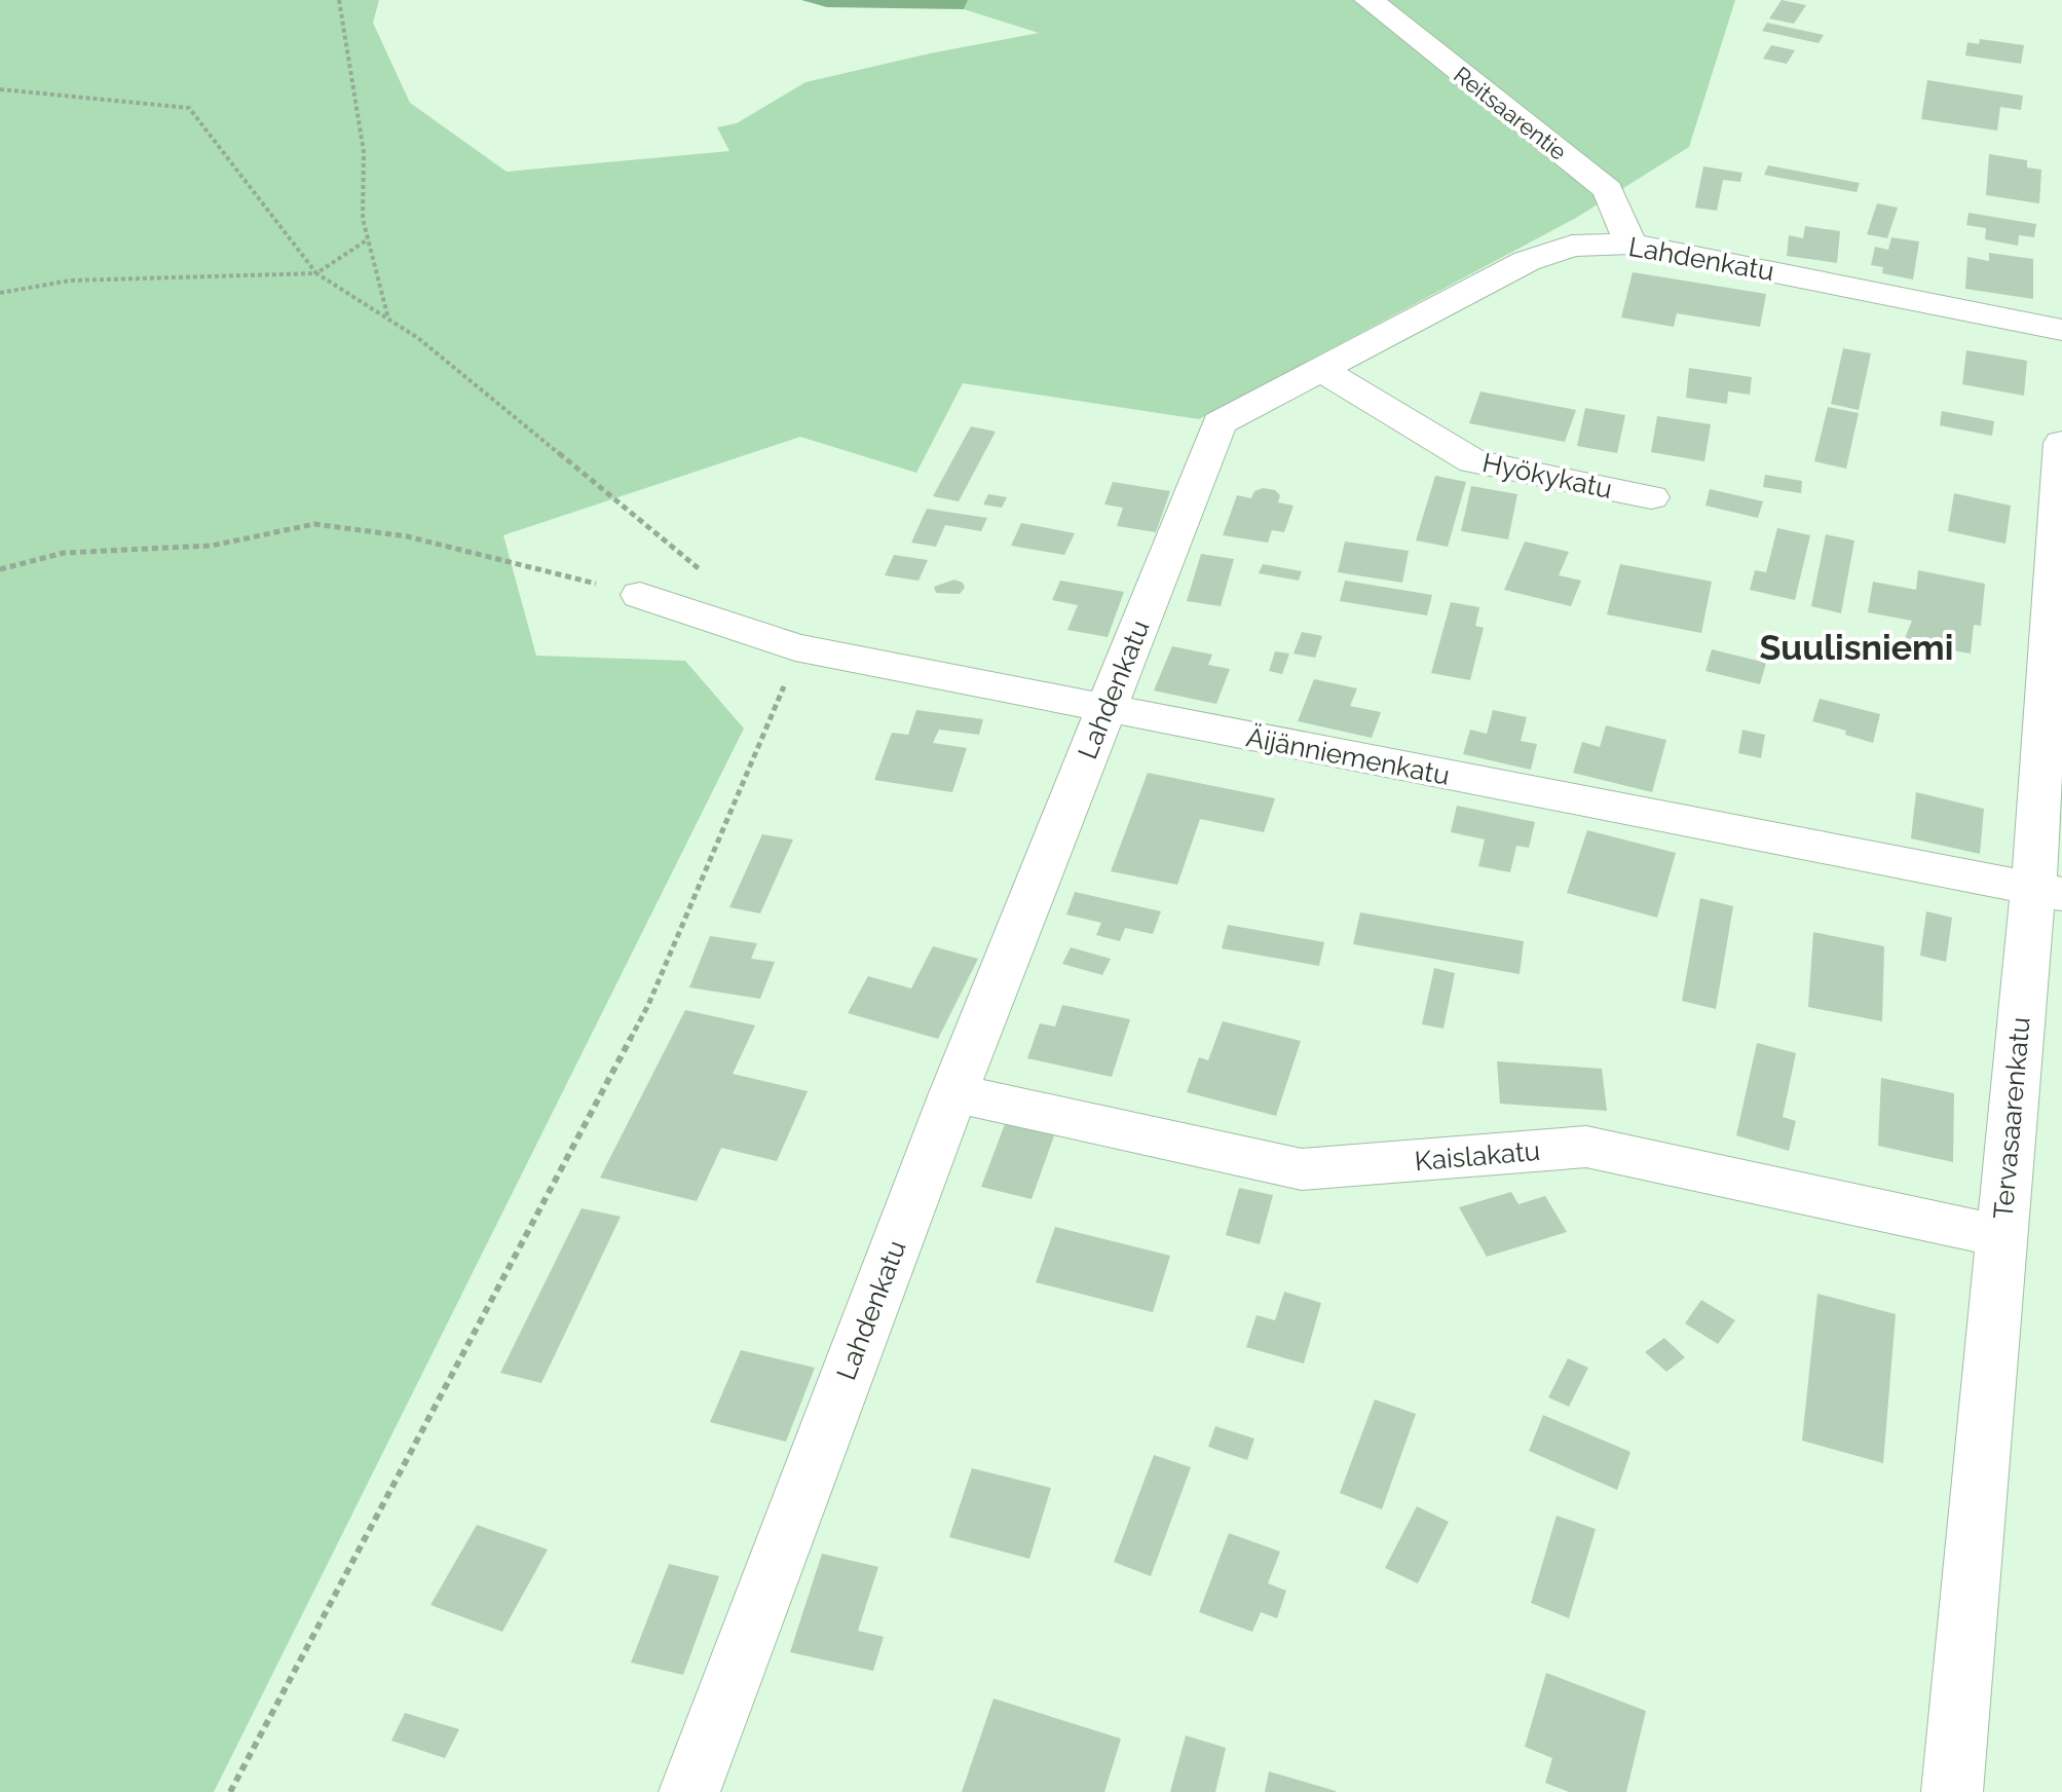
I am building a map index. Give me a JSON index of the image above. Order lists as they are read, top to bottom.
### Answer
{
  "streets": {
    "street": [
      "Reitsaarentie",
      "Lahdenkatu",
      "Hyökykatu",
      "Äijänniemenkatu",
      "Tervasaarenkatu",
      "Kaislakatu"
    ]
  },
  "crossings": [
    ["Reitsaarentie", "Lahdenkatu"],
    ["Lahdenkatu", "Hyökykatu"],
    ["Lahdenkatu", "Äijänniemenkatu"],
    ["Lahdenkatu", "Kaislakatu"],
    ["Äijänniemenkatu", "Tervasaarenkatu"],
    ["Tervasaarenkatu", "Kaislakatu"]
  ],
  "districts": ["Suulisniemi"]
}
